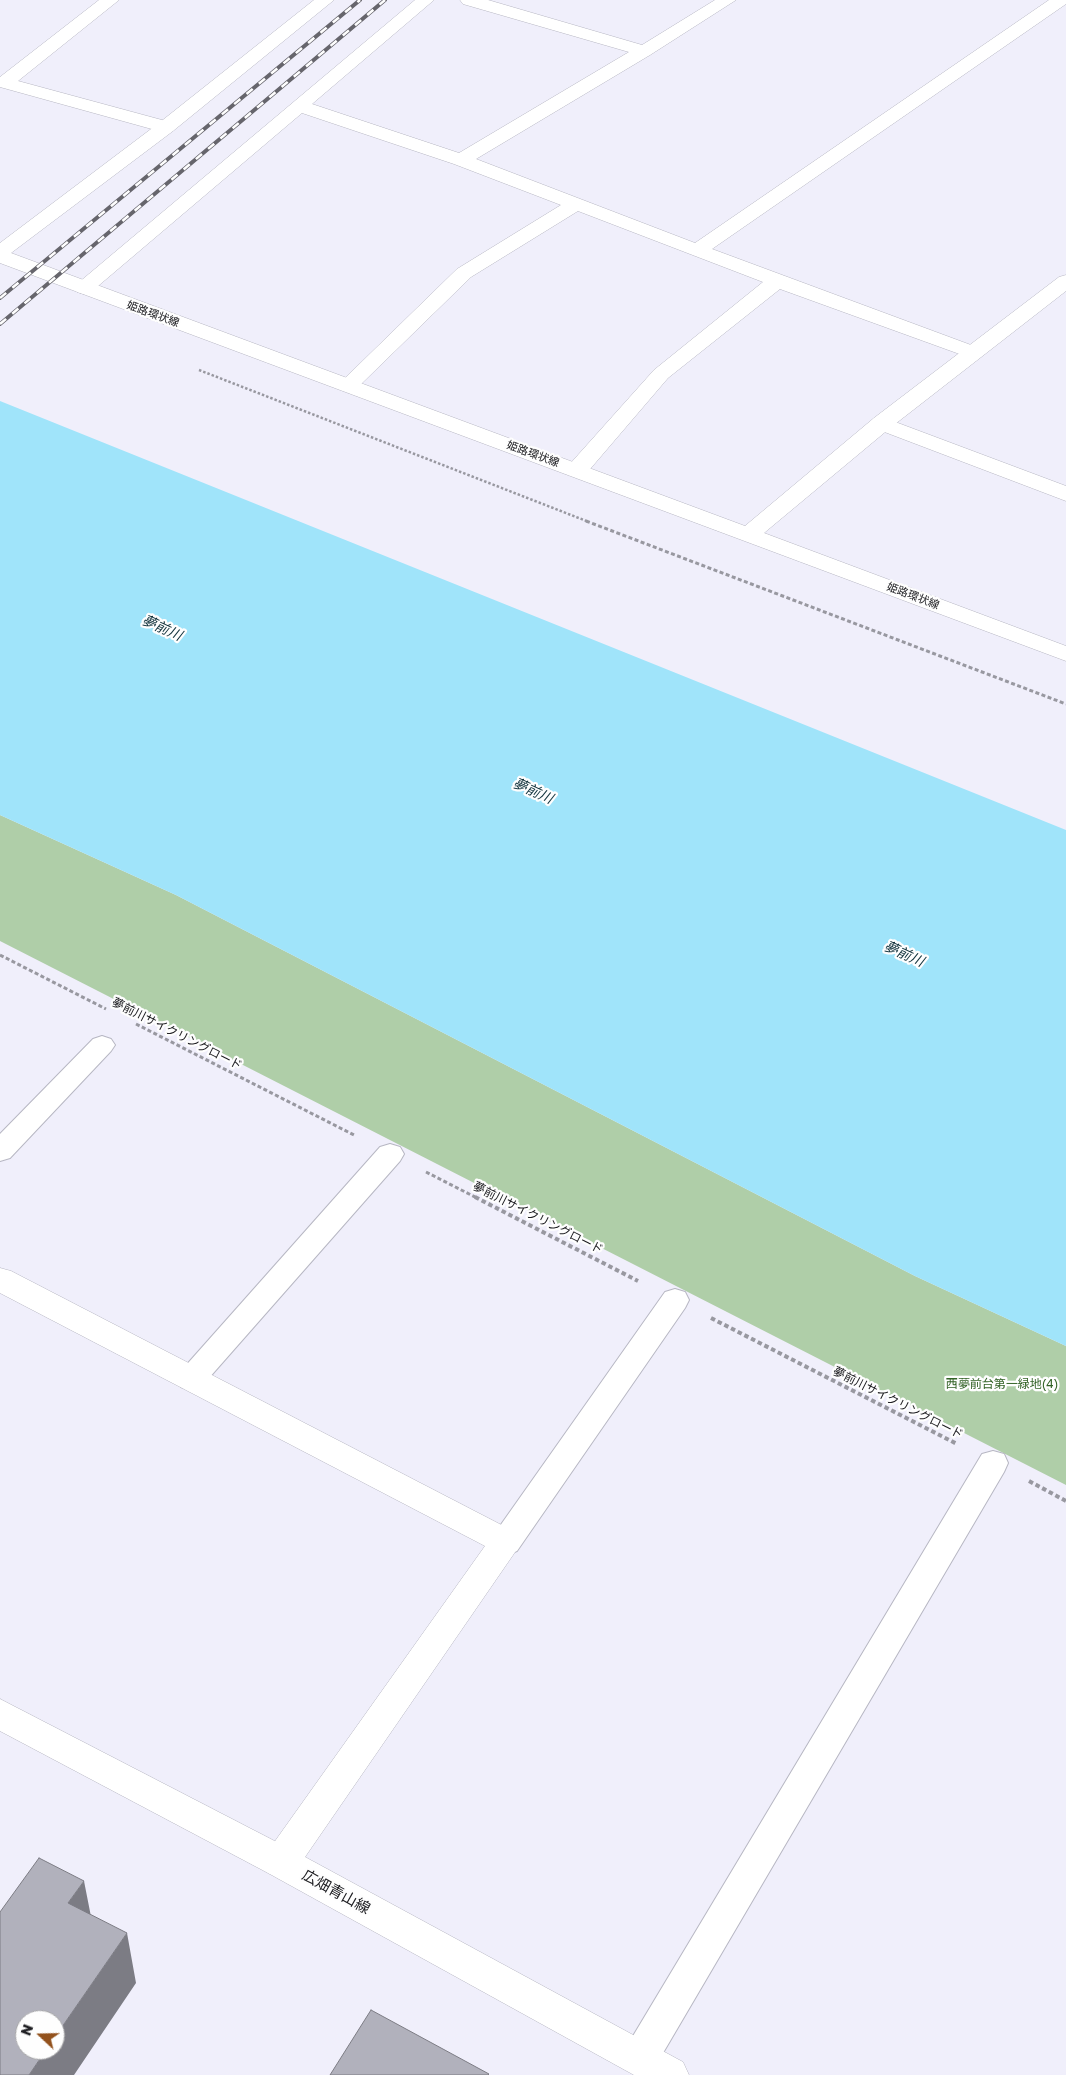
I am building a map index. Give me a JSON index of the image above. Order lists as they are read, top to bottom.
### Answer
{
  "streets": {
    "street": ["姫路環状線", "広畑青山線"],
    "path": ["夢前川サイクリングロード"]
  },
  "water": ["夢前川"],
  "parks": ["西夢前台第一緑地(4)"],
  "north": "left"
}
